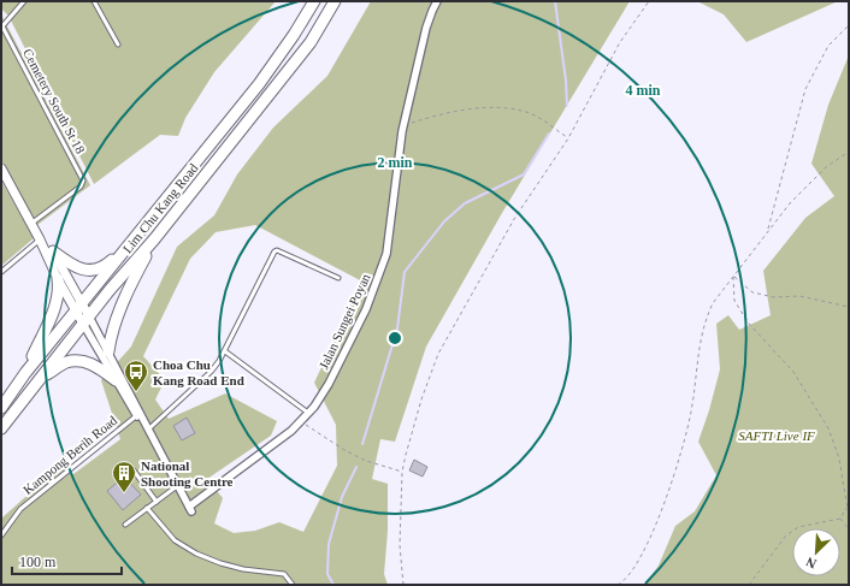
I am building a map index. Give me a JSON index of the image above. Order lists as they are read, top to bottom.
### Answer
{
  "streets": {
    "main road": ["Lim Chu Kang Road"],
    "street": ["Jalan Sungei Poyan"],
    "lane": ["Cemetery South St 18", "Kampong Berih Road"]
  },
  "parks": ["SAFTI Live IF"],
  "places": {
    "bus stop": ["Choa Chu Kang Road End"],
    "building": ["National Shooting Centre"]
  },
  "scale_bar": "100 m",
  "north": "bottom left",
  "rings": ["4 min", "2 min"]
}
